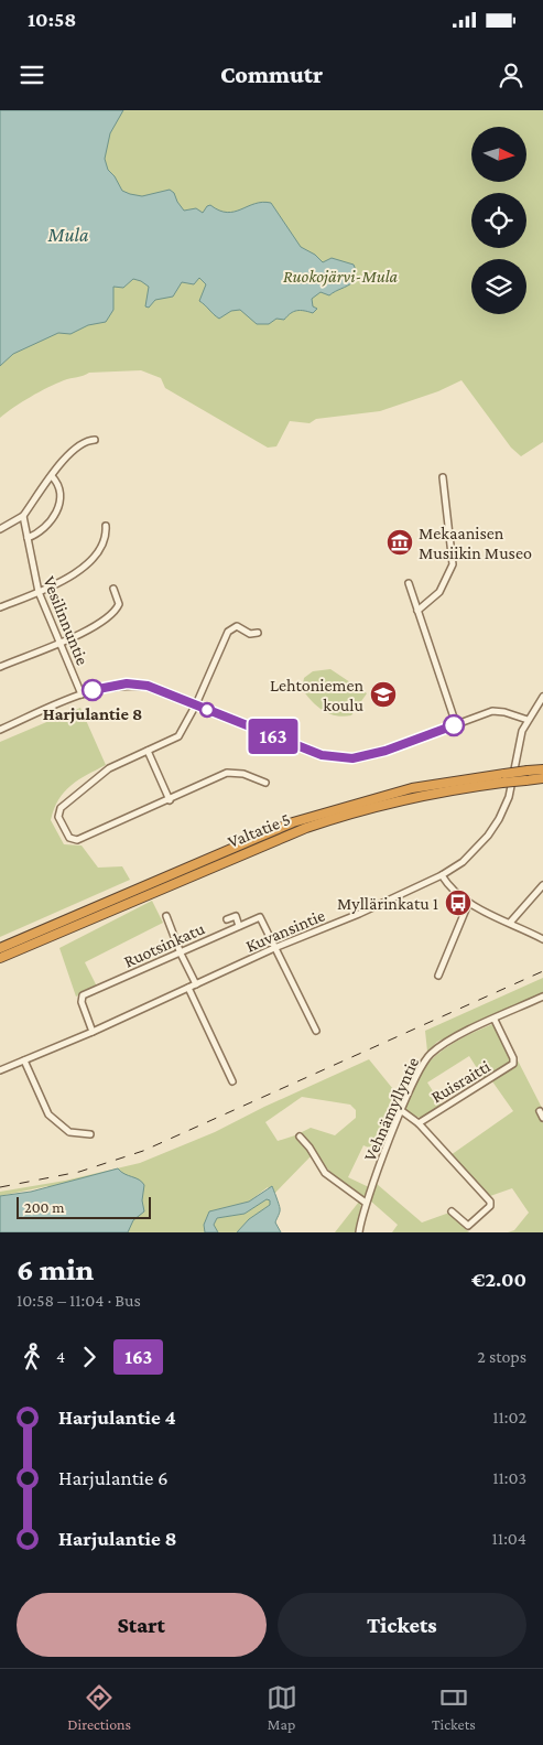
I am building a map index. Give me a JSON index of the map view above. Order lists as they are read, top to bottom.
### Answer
{
  "streets": {
    "highway": ["Valtatie 5"],
    "street": [
      "Vesilinnuntie",
      "Kuvansintie",
      "Ruotsinkatu",
      "Ruisraitti",
      "Vehnämyllyntie"
    ]
  },
  "crossings": [
    ["Kuvansintie", "Ruotsinkatu"],
    ["Ruisraitti", "Vehnämyllyntie"]
  ],
  "water": ["Mula"],
  "parks": ["Ruokojärvi-Mula"],
  "places": {
    "museum": ["Mekaanisen Musiikin Museo"],
    "other": ["Harjulantie 8"],
    "school or university": ["Lehtoniemen koulu"],
    "bus stop": ["Myllärinkatu 1"]
  },
  "lines": ["bus line 163"],
  "scale_bar": "200 m",
  "north": "right",
  "page": {
    "status": "10:58",
    "header": "Commutr",
    "on_map": "163",
    "scale": "200 m",
    "heading": ["6 min", "10:58 – 11:04 · Bus", "€2.00"],
    "legs": ["4", "163", "2 stops"],
    "list": [
      {
        "name": "Harjulantie 4",
        "value": "11:02"
      },
      {
        "name": "Harjulantie 6",
        "value": "11:03"
      },
      {
        "name": "Harjulantie 8",
        "value": "11:04"
      }
    ],
    "buttons": ["Start", "Tickets"],
    "tabs": ["Directions", "Map", "Tickets"]
  }
}
